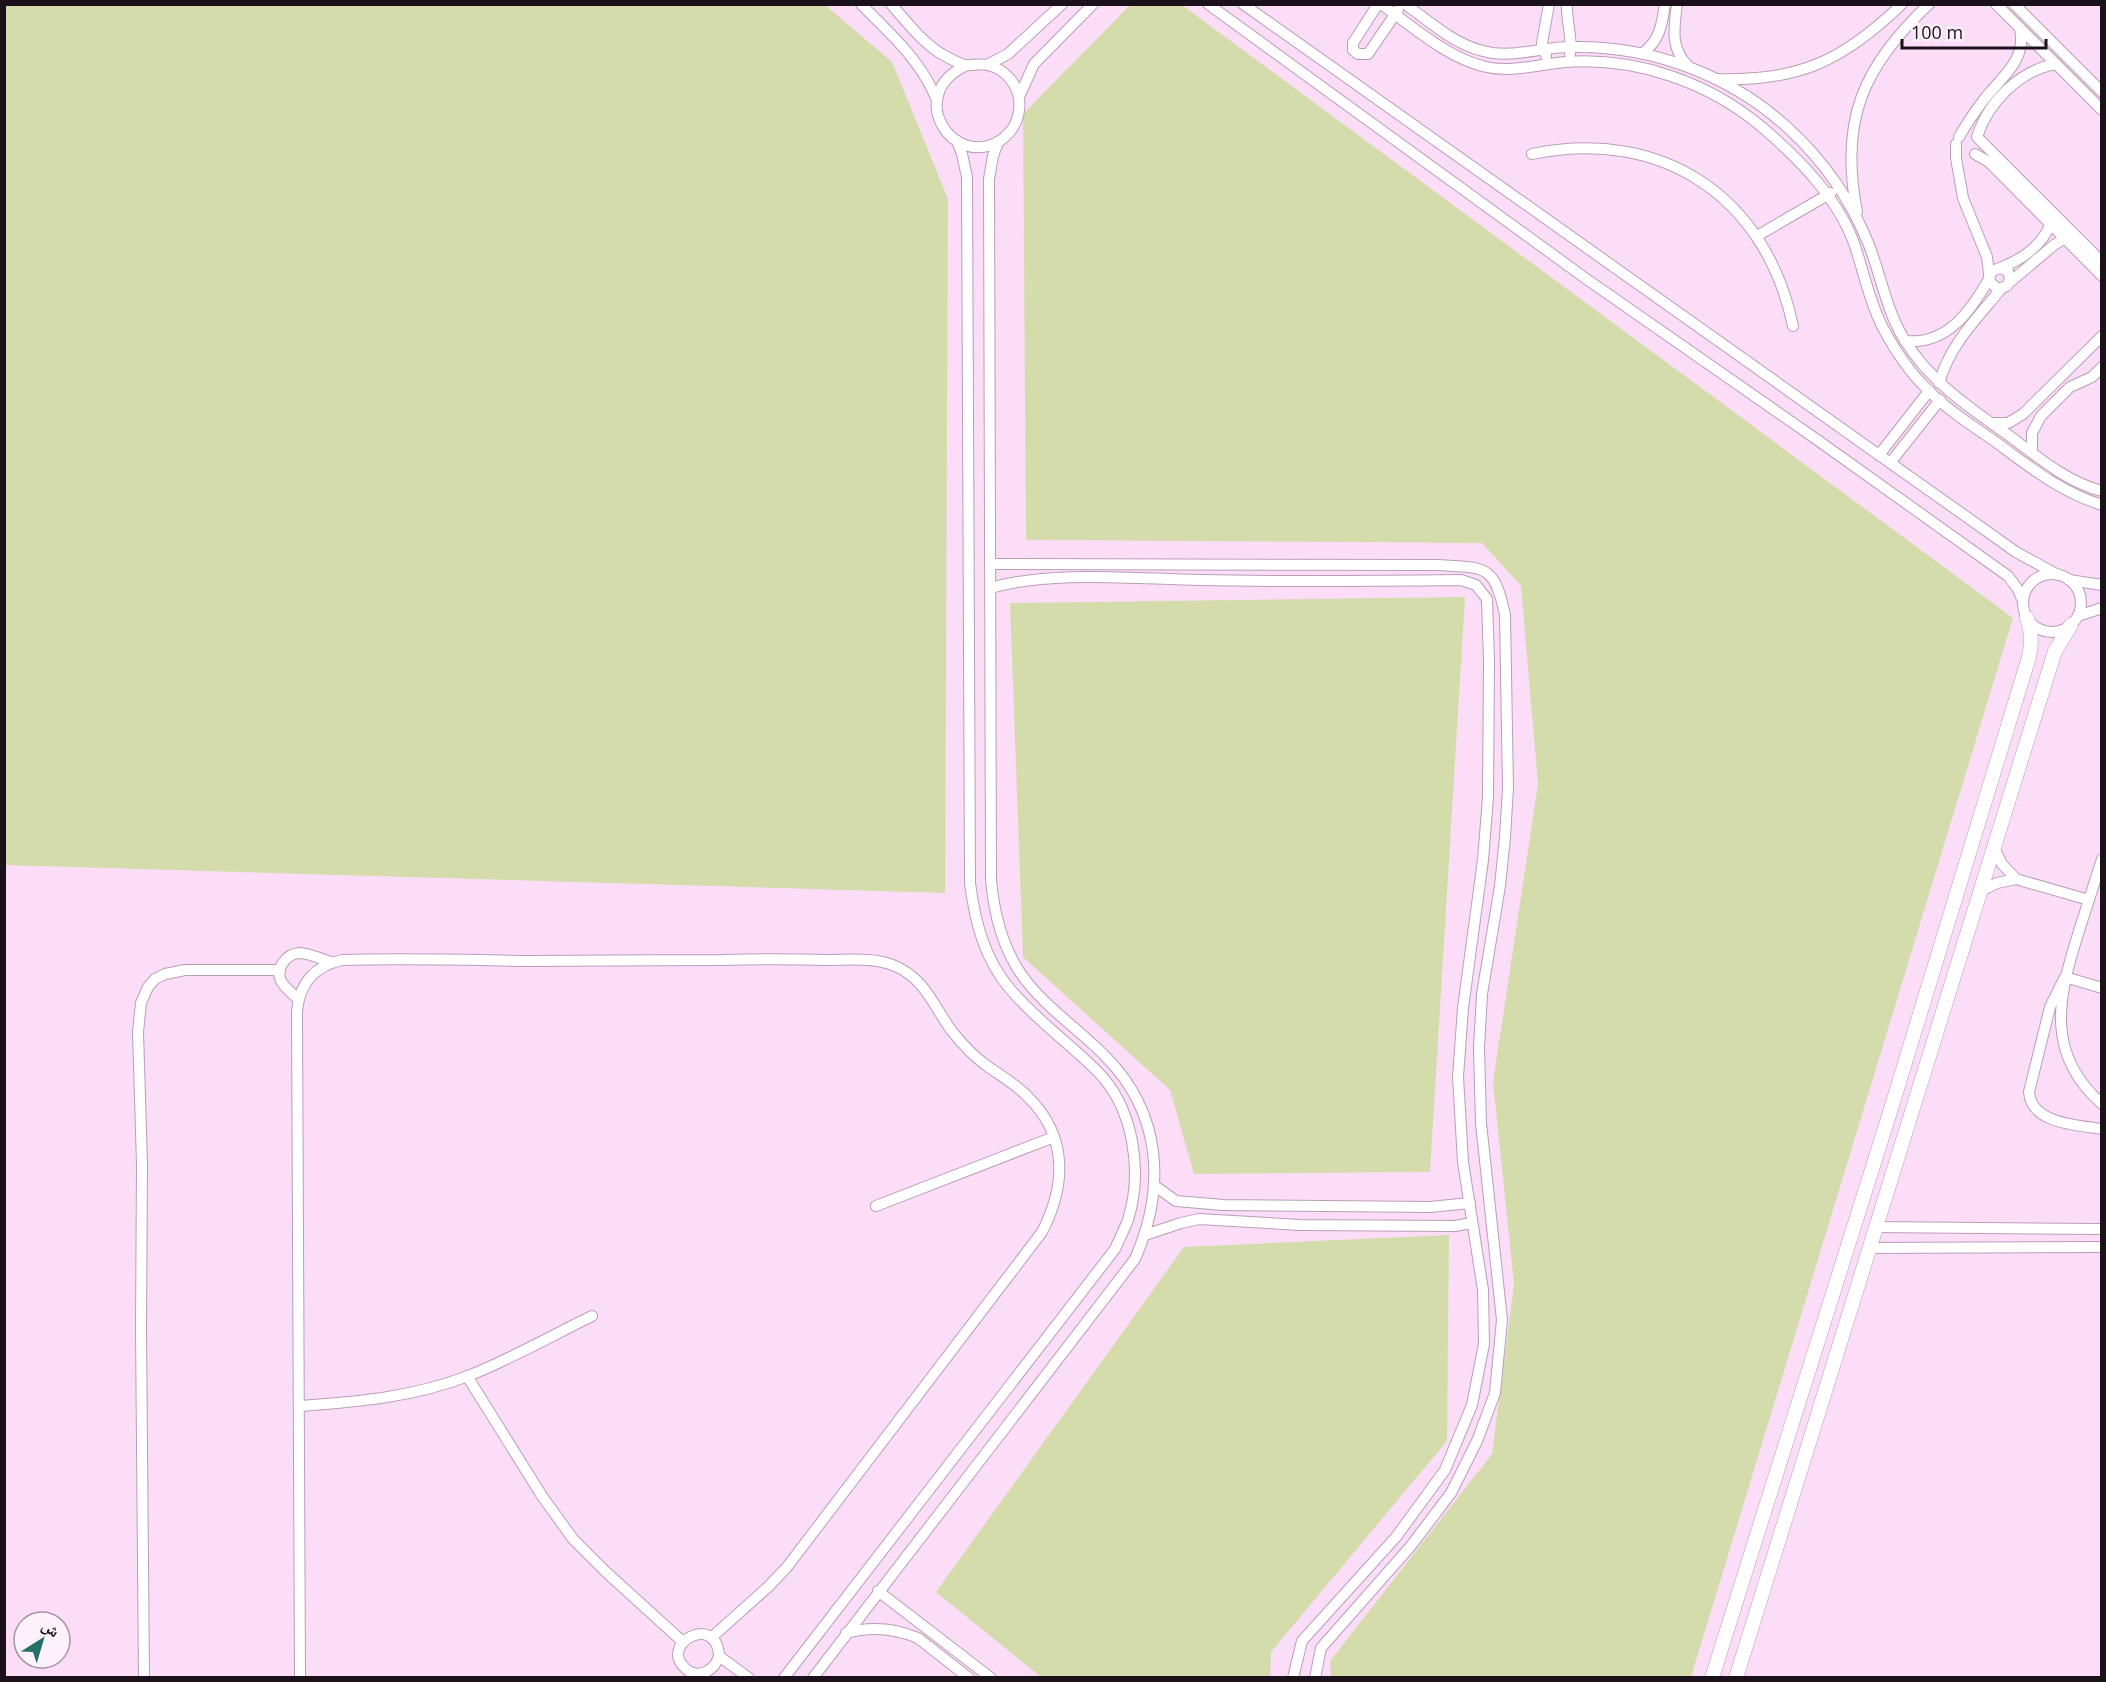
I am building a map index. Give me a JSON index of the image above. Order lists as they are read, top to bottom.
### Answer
{
  "scale_bar": "100 m",
  "north": "top right"
}
